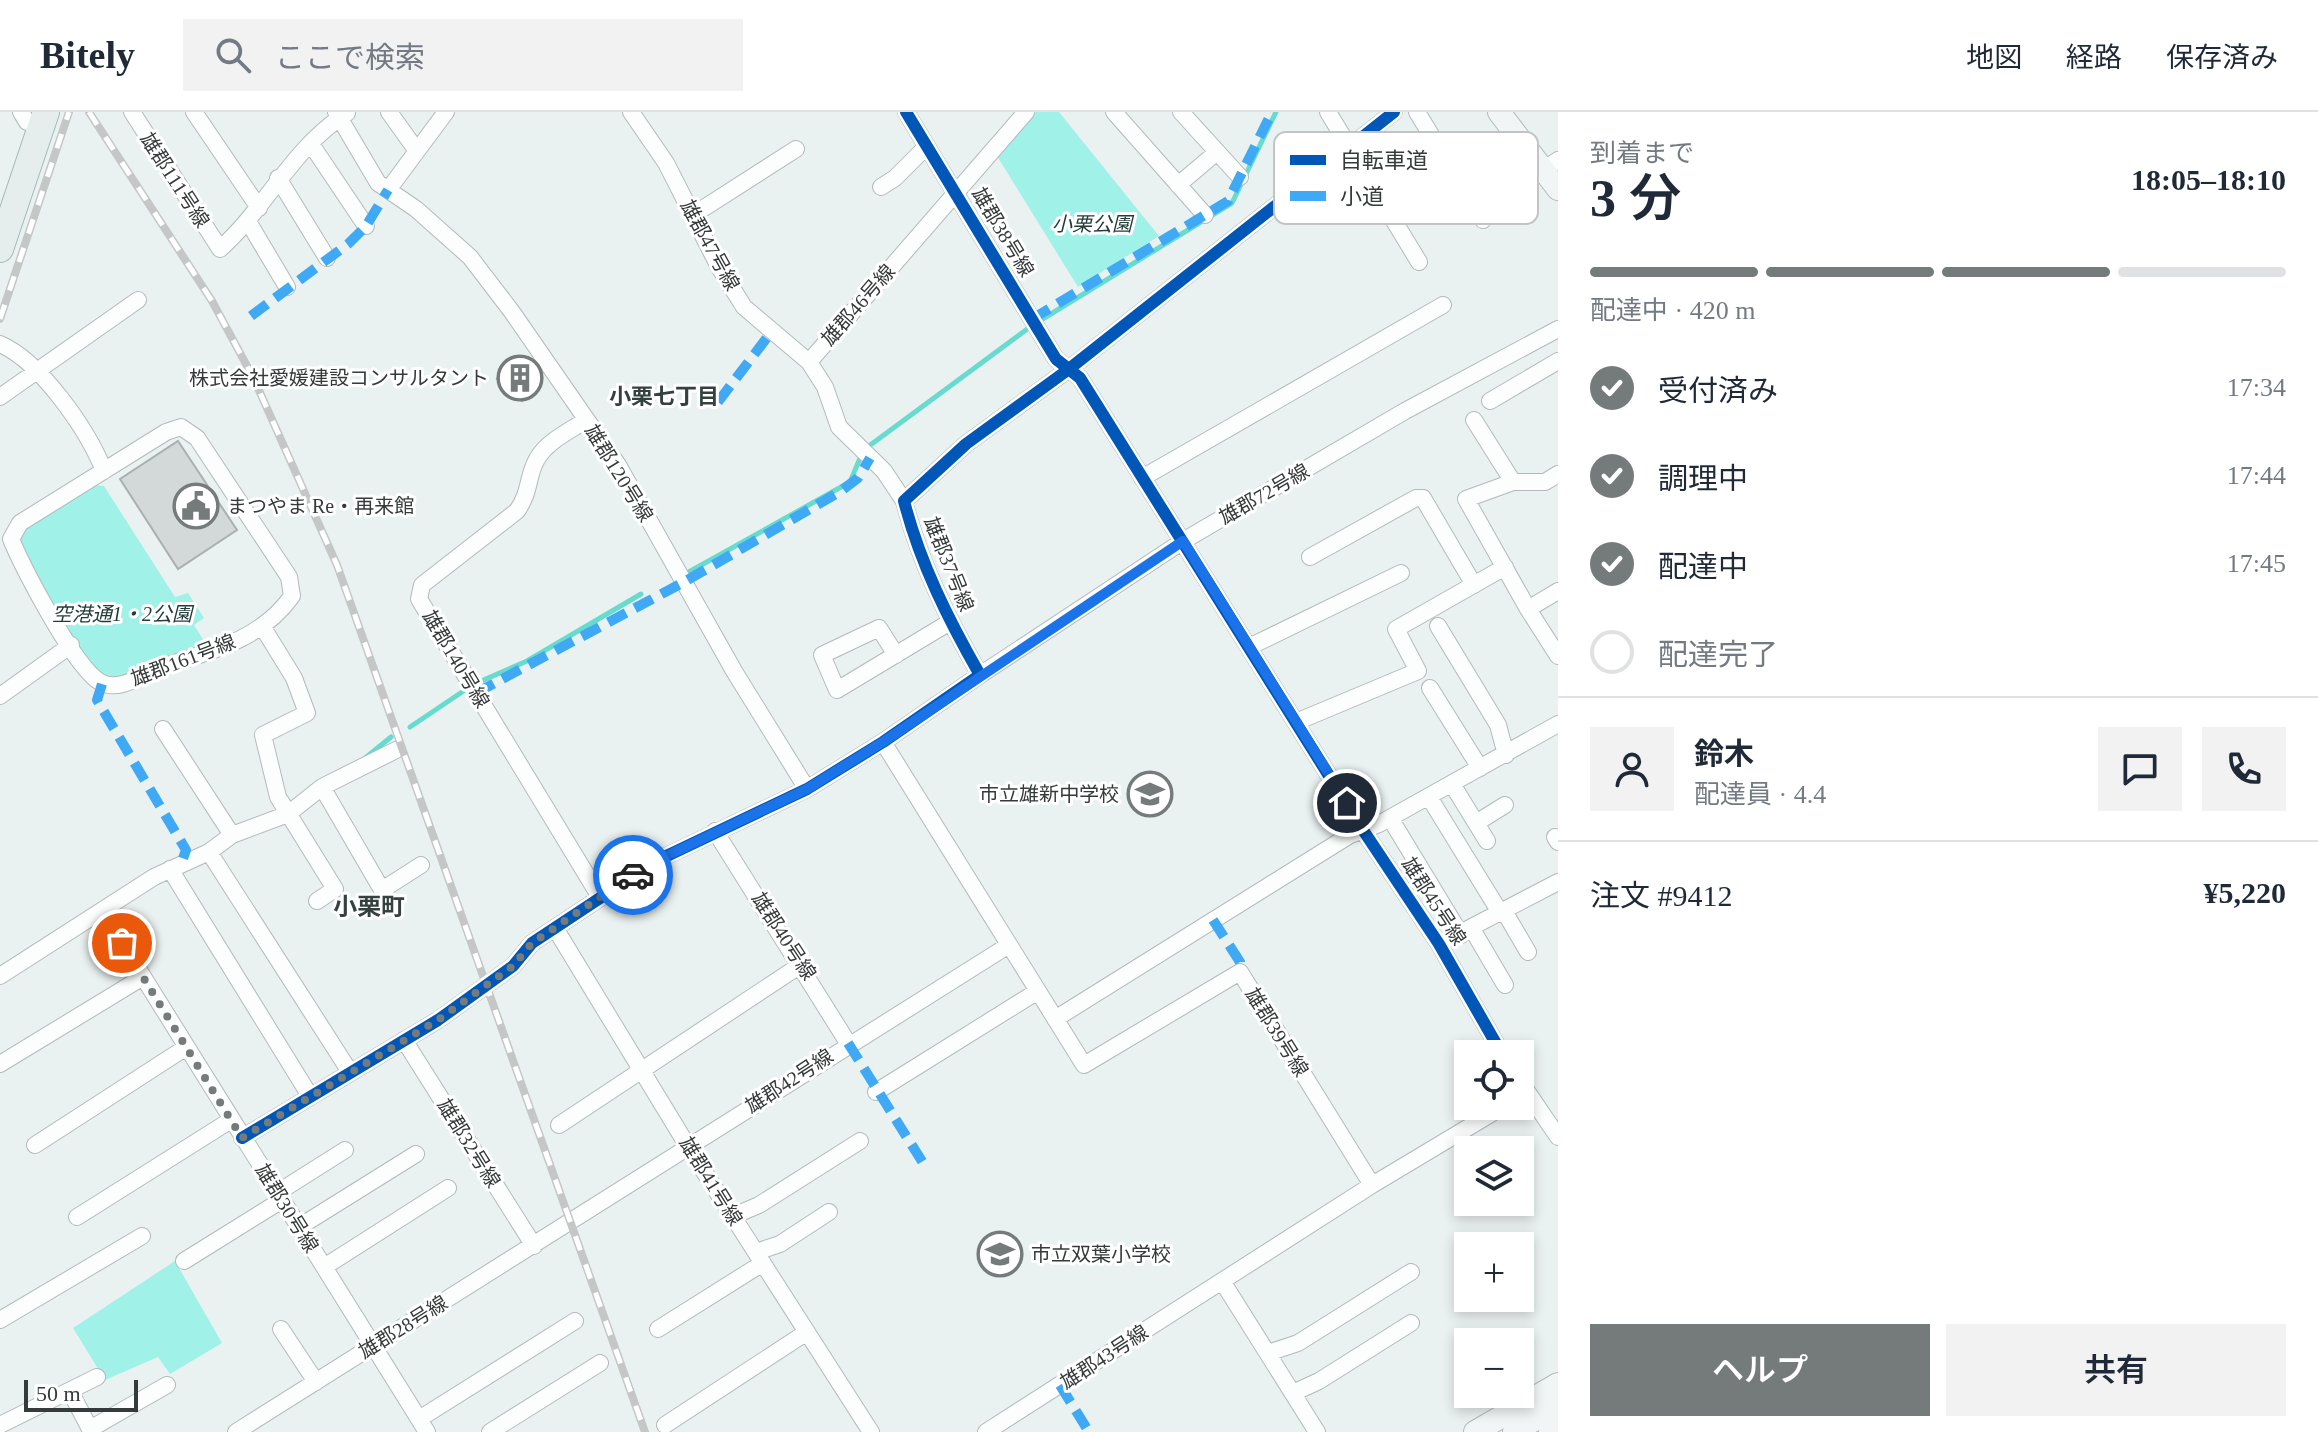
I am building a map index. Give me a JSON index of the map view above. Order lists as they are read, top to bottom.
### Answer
{
  "streets": {
    "street": [
      "雄郡111号線",
      "雄郡38号線",
      "雄郡47号線",
      "雄郡46号線",
      "雄郡120号線",
      "雄郡72号線",
      "雄郡37号線",
      "雄郡140号線",
      "雄郡161号線",
      "雄郡45号線",
      "雄郡40号線",
      "雄郡39号線",
      "雄郡42号線",
      "雄郡32号線",
      "雄郡41号線",
      "雄郡30号線",
      "雄郡28号線",
      "雄郡43号線"
    ]
  },
  "crossings": [
    ["雄郡111号線", "雄郡120号線"],
    ["雄郡38号線", "雄郡46号線"],
    ["雄郡38号線", "雄郡37号線"],
    ["雄郡38号線", "雄郡45号線"],
    ["雄郡47号線", "雄郡46号線"],
    ["雄郡46号線", "雄郡37号線"],
    ["雄郡120号線", "雄郡140号線"],
    ["雄郡72号線", "雄郡37号線"],
    ["雄郡72号線", "雄郡45号線"],
    ["雄郡37号線", "雄郡45号線"],
    ["雄郡40号線", "雄郡42号線"],
    ["雄郡39号線", "雄郡42号線"],
    ["雄郡42号線", "雄郡41号線"],
    ["雄郡42号線", "雄郡28号線"],
    ["雄郡32号線", "雄郡28号線"],
    ["雄郡30号線", "雄郡28号線"]
  ],
  "districts": ["小栗七丁目", "小栗町"],
  "parks": ["小栗公園", "空港通1・2公園"],
  "places": {
    "building": ["株式会社愛媛建設コンサルタント"],
    "public building": ["まつやま Re・再来館"],
    "school or university": ["市立雄新中学校", "市立双葉小学校"]
  },
  "legend": ["自転車道", "小道"],
  "scale_bar": "50 m",
  "page": {
    "header": "Bitely",
    "search": "ここで検索",
    "nav": ["地図", "経路", "保存済み"],
    "heading": ["3 分", "到着まで", "18:05–18:10"],
    "panel": [
      "鈴木",
      "配達員 · 4.4",
      "注文 #9412",
      "¥5,220"
    ],
    "bar": "配達中 · 420 m",
    "list": [
      ["受付済み", "17:34"],
      ["調理中", "17:44"],
      ["配達中", "17:45"],
      "配達完了"
    ],
    "map_buttons": ["+", "−"],
    "buttons": ["ヘルプ", "共有"],
    "scale": "50 m"
  }
}
